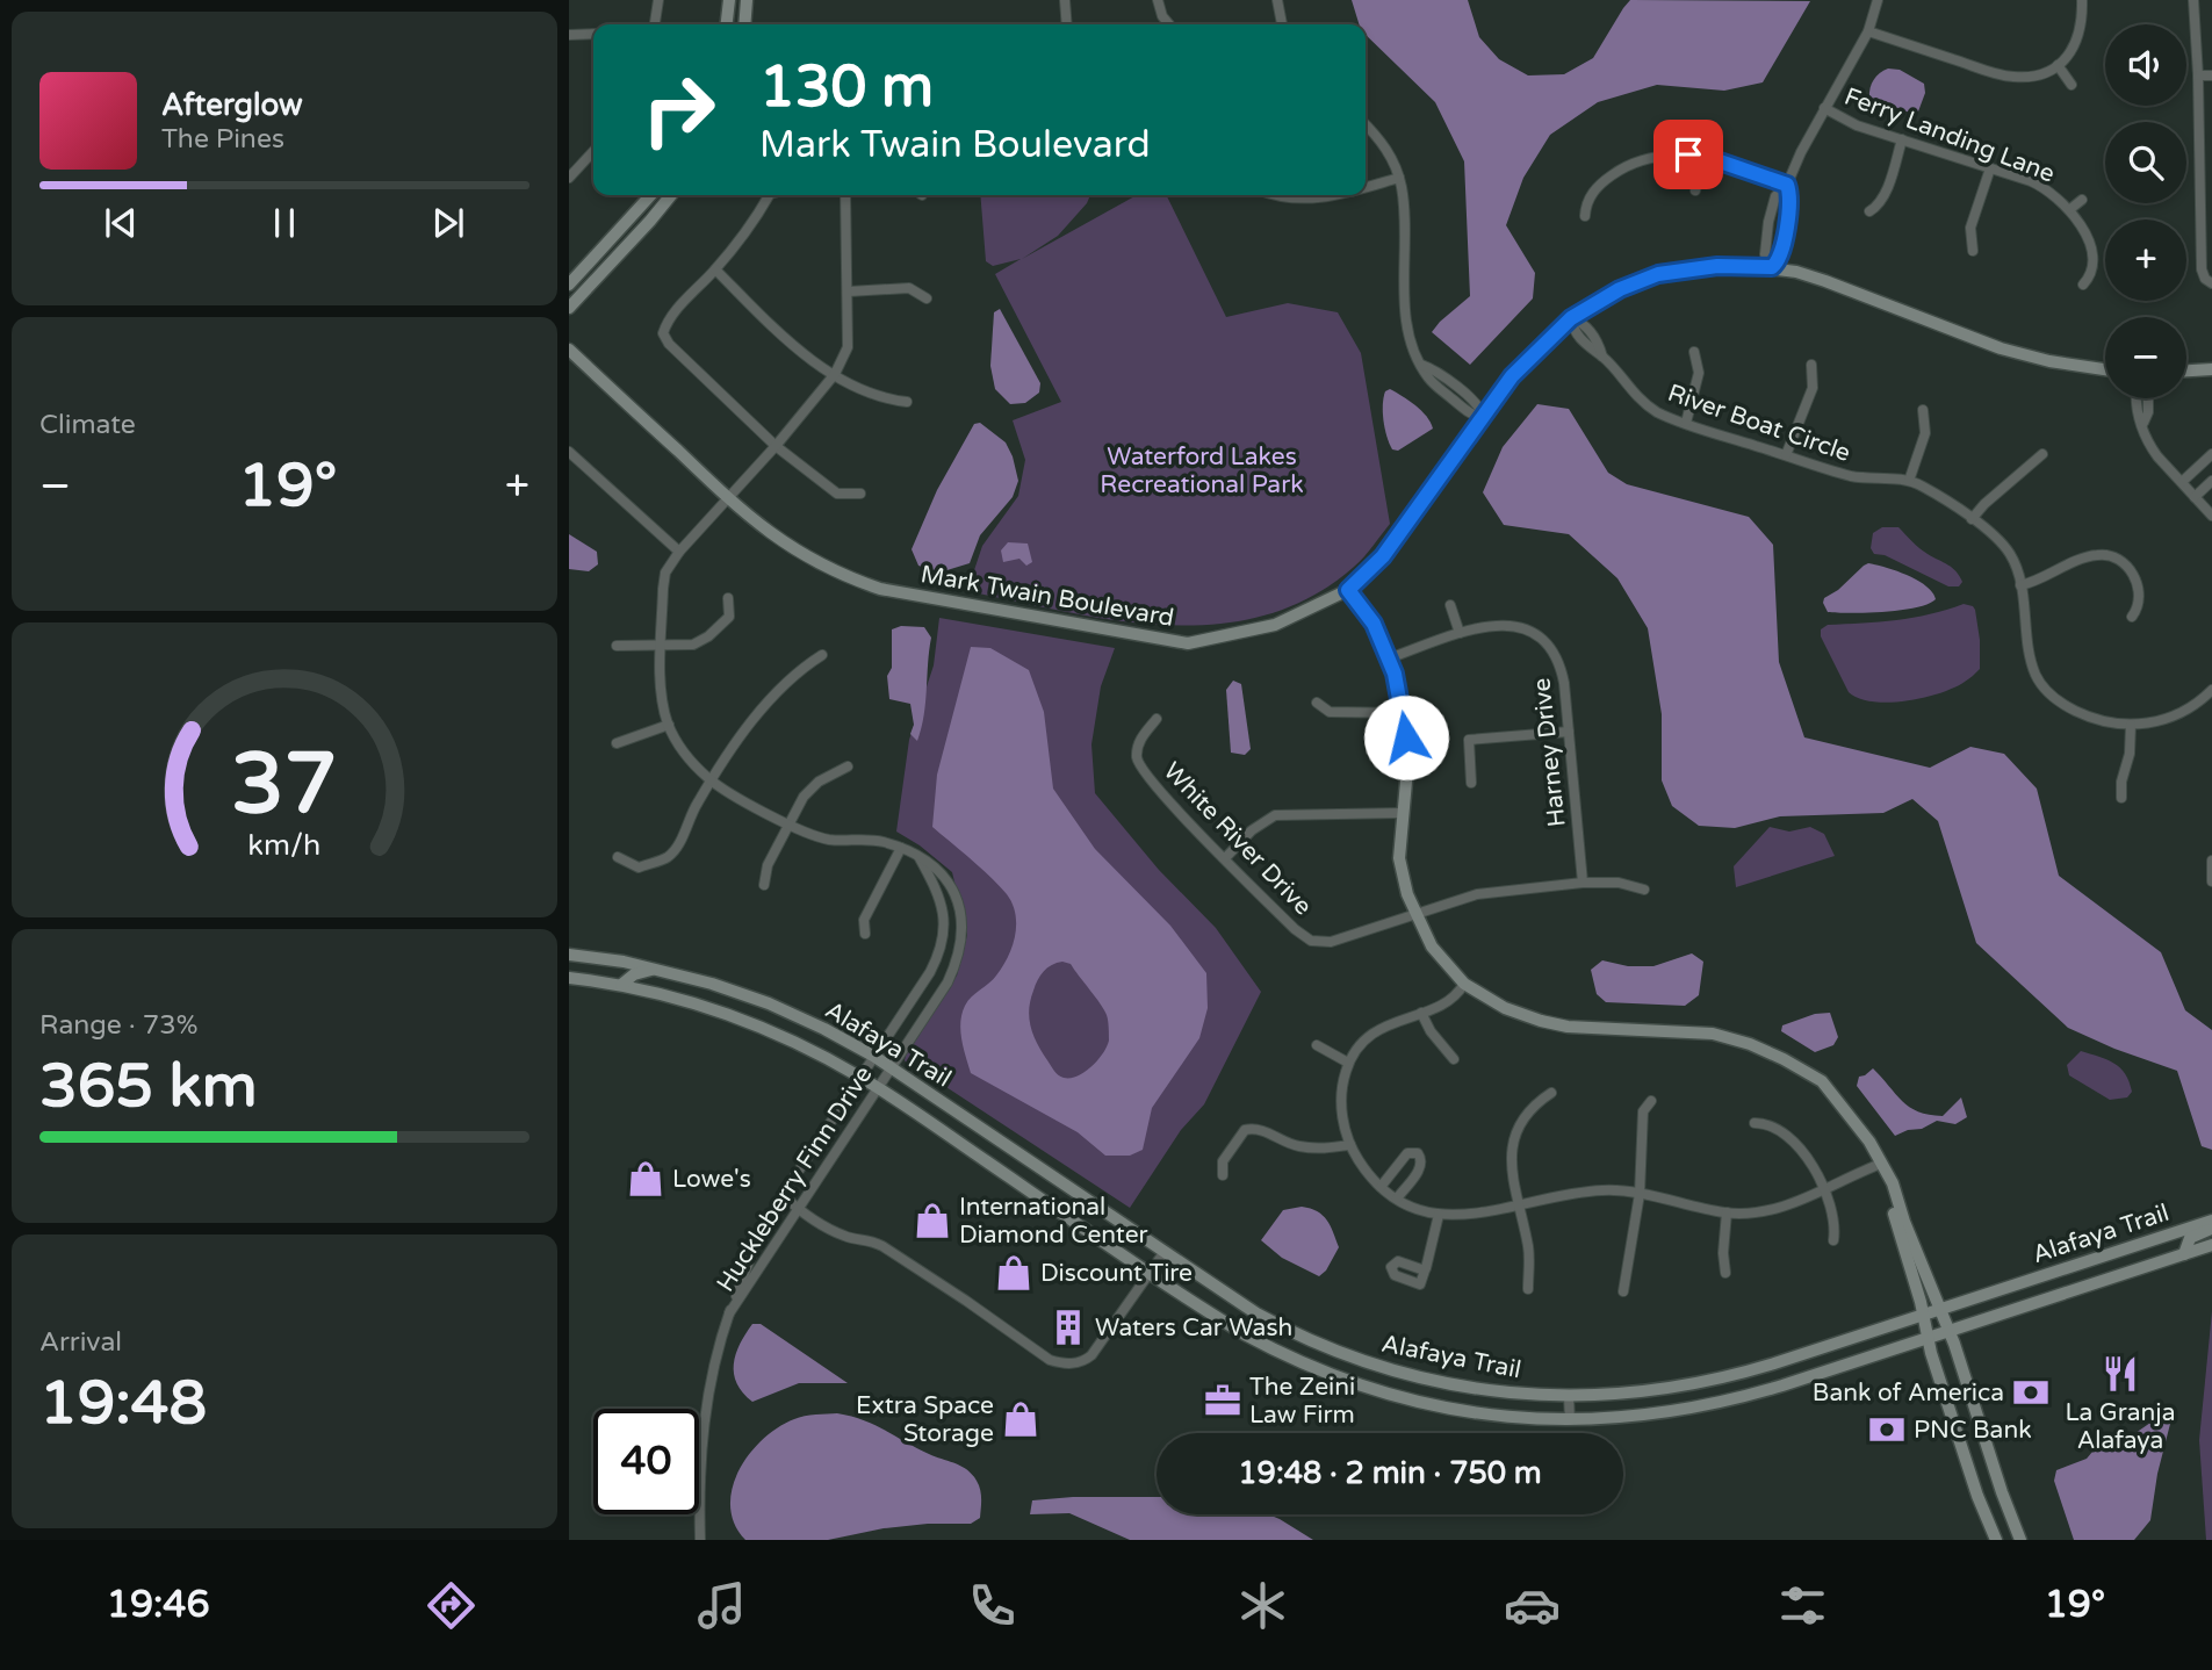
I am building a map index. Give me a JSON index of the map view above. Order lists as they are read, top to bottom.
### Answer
{
  "streets": {
    "street": [
      "Ferry Landing Lane",
      "River Boat Circle",
      "Mark Twain Boulevard",
      "Harney Drive",
      "White River Drive",
      "Alafaya Trail",
      "Huckleberry Finn Drive"
    ]
  },
  "crossings": [
    ["River Boat Circle", "Mark Twain Boulevard"],
    ["Mark Twain Boulevard", "Huckleberry Finn Drive"],
    ["Harney Drive", "White River Drive"],
    ["Alafaya Trail", "Huckleberry Finn Drive"]
  ],
  "parks": ["Waterford Lakes Recreational Park"],
  "places": {
    "shop": [
      "Lowe's",
      "International Diamond Center",
      "Discount Tire",
      "Extra Space Storage"
    ],
    "building": ["Waters Car Wash"],
    "restaurant": ["La Granja Alafaya"],
    "bank": ["Bank of America", "PNC Bank"],
    "office": ["The Zeini Law Firm"]
  },
  "page": {
    "map_buttons": ["+", "−"],
    "turn": ["130 m", "Mark Twain Boulevard"],
    "song": ["Afterglow", "The Pines"],
    "tile": [
      "Climate",
      ["Range · 73%", "365 km"],
      ["Arrival", "19:48"]
    ],
    "heat": ["−", "19°", "+"],
    "limit": "40",
    "trip": "19:48 · 2 min · 750 m",
    "tabs": ["19:46", "19°"],
    "gauge": ["37", "km/h"]
  }
}
